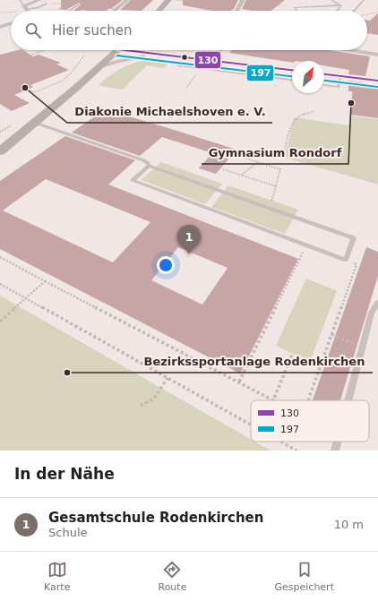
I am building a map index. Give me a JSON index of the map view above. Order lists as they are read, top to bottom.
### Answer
{
  "places": ["Diakonie Michaelshoven e. V.", "Gymnasium Rondorf", "Bezirkssportanlage Rodenkirchen"],
  "lines": ["transit line 130", "transit line 197"],
  "legend": ["130", "197"],
  "north": "top right",
  "page": {
    "search": "Hier suchen",
    "pins": "1",
    "heading": "In der Nähe",
    "list": [
      {
        "mark": "1",
        "name": "Gesamtschule Rodenkirchen",
        "note": "Schule",
        "value": "10 m"
      }
    ],
    "nav": ["Karte", "Route", "Gespeichert"]
  }
}
